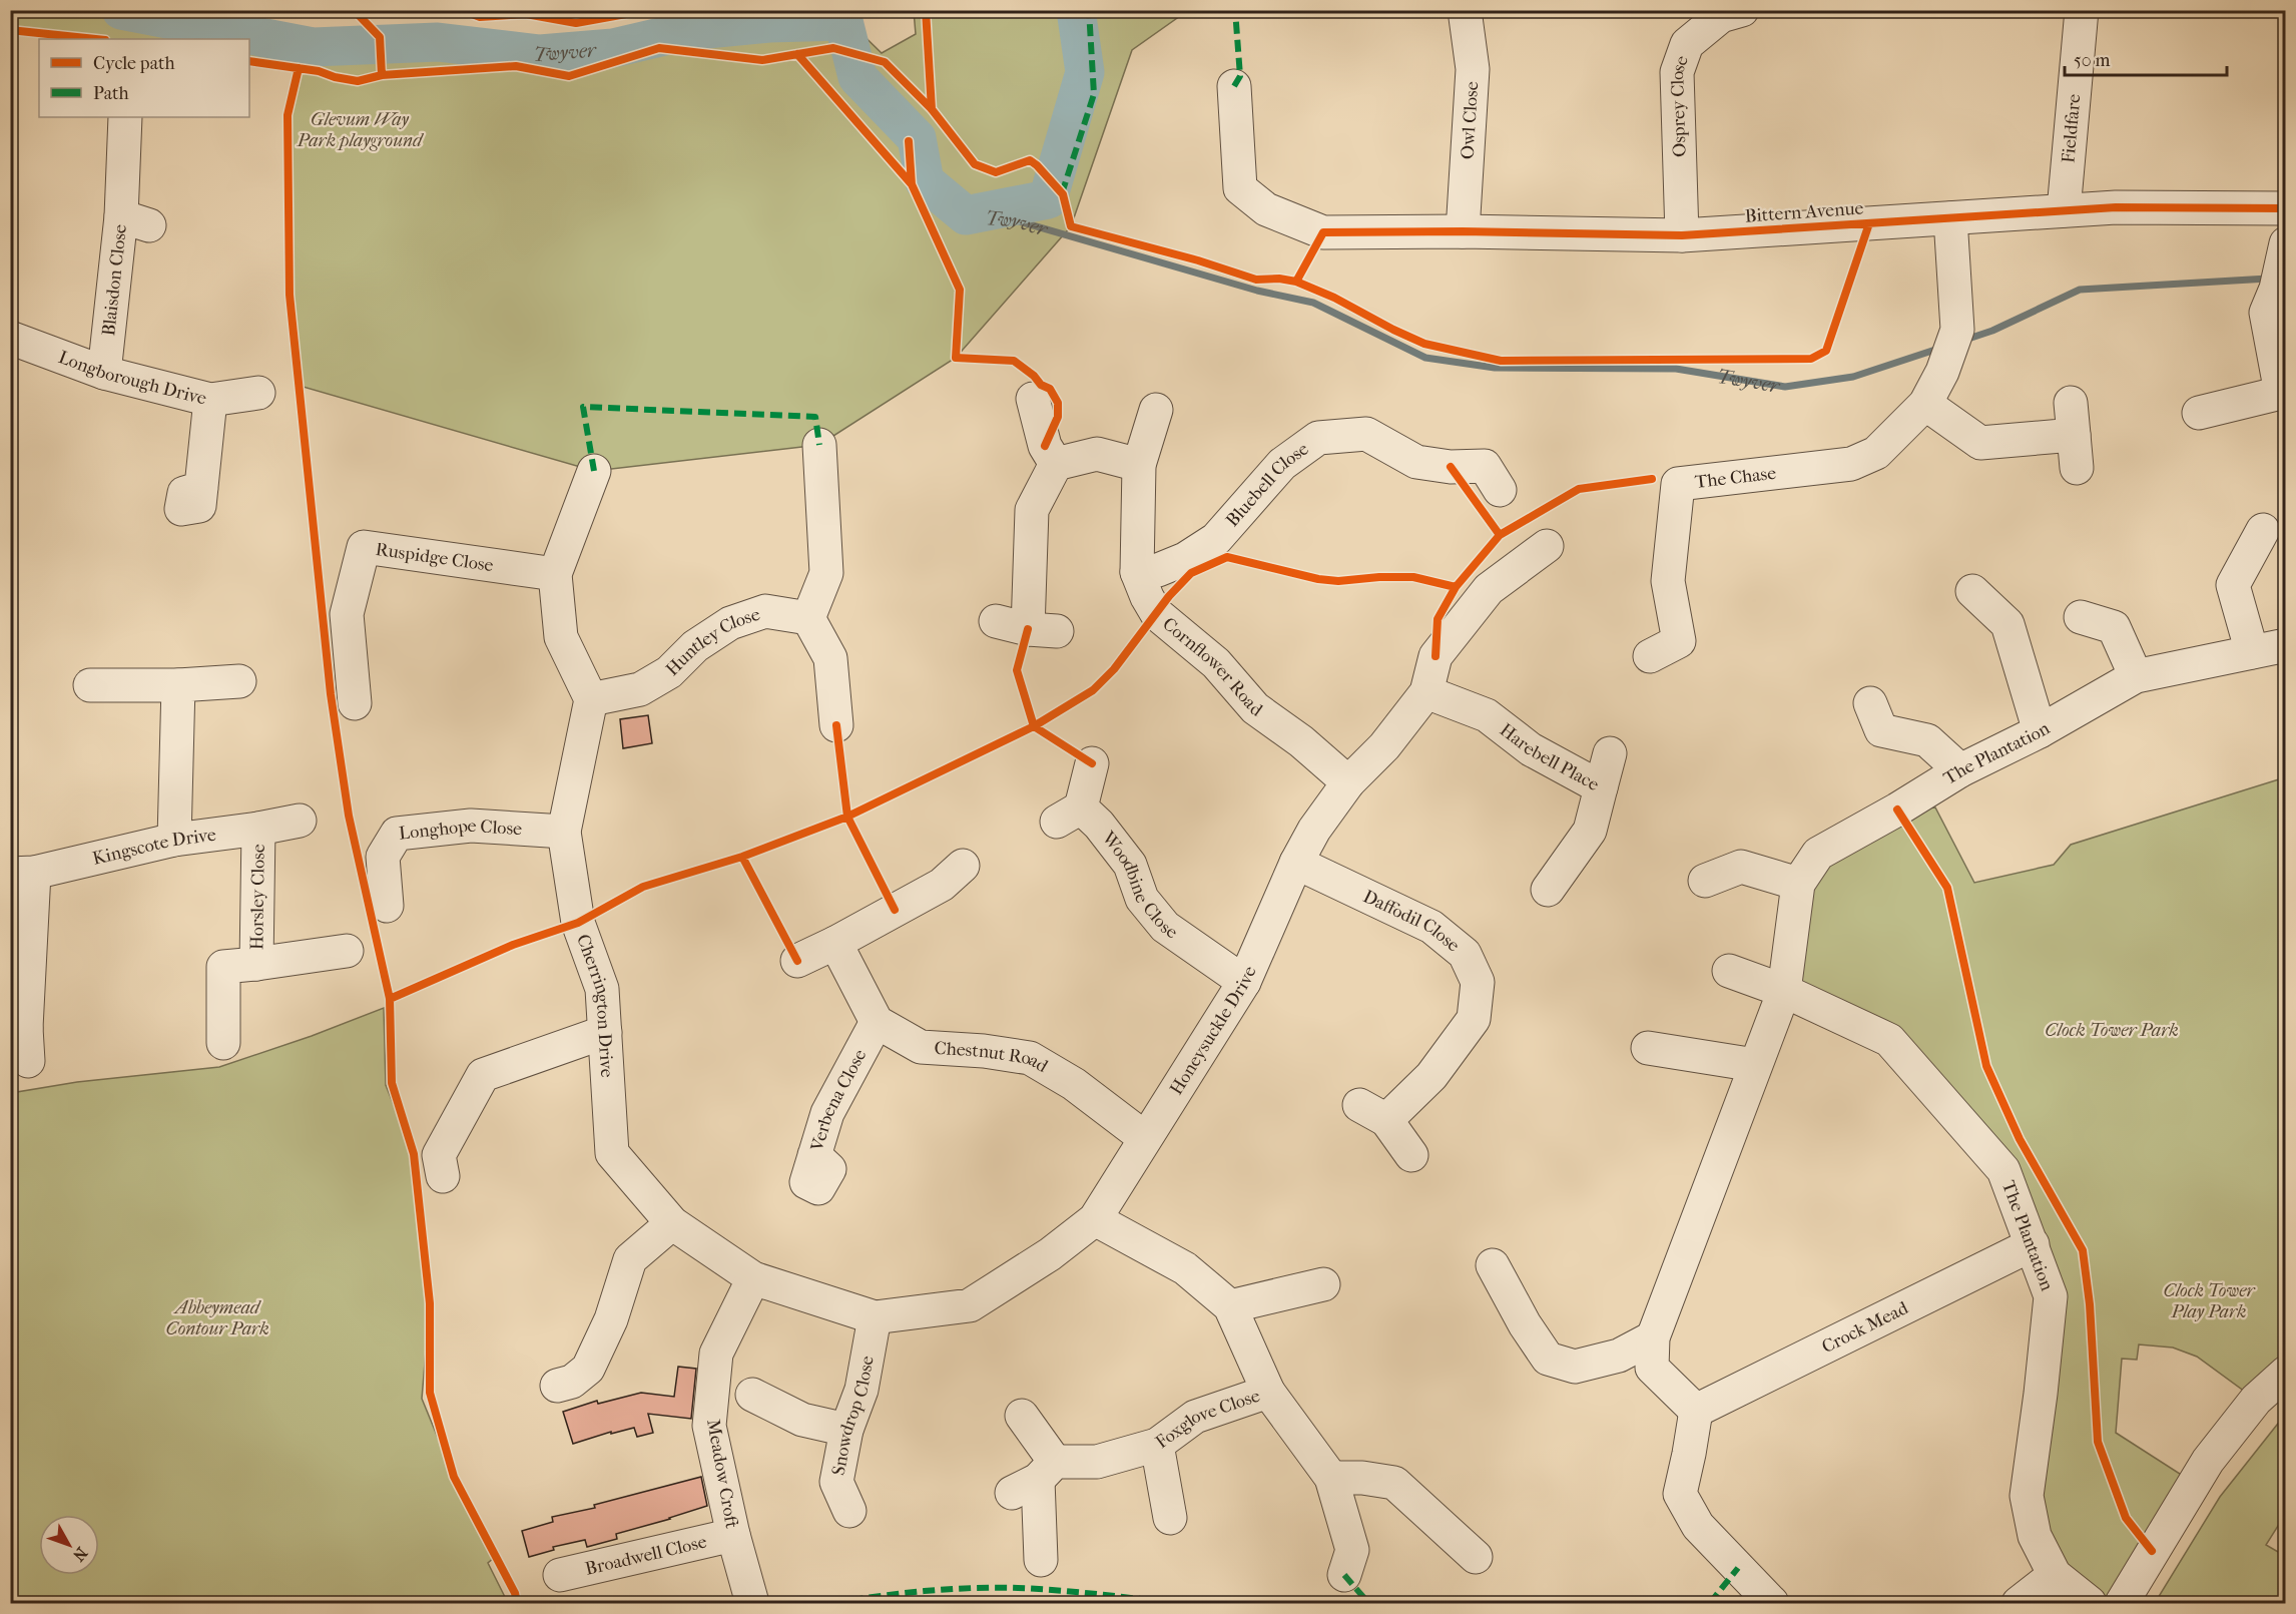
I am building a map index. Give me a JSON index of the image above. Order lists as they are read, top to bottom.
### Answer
{
  "streets": {
    "street": [
      "Osprey Close",
      "Owl Close",
      "Fieldfare",
      "Bittern Avenue",
      "Blaisdon Close",
      "Longborough Drive",
      "The Chase",
      "Bluebell Close",
      "Ruspidge Close",
      "Huntley Close",
      "Cornflower Road",
      "The Plantation",
      "Harebell Place",
      "Longhope Close",
      "Kingscote Drive",
      "Woodbine Close",
      "Horsley Close",
      "Daffodil Close",
      "Cherrington Drive",
      "Honeysuckle Drive",
      "Chestnut Road",
      "Verbena Close",
      "Crock Mead",
      "Snowdrop Close",
      "Foxglove Close",
      "Meadow Croft",
      "Broadwell Close"
    ]
  },
  "crossings": [
    ["Osprey Close", "Bittern Avenue"],
    ["Owl Close", "Bittern Avenue"],
    ["Fieldfare", "Bittern Avenue"],
    ["Bittern Avenue", "The Chase"],
    ["Blaisdon Close", "Longborough Drive"],
    ["Bluebell Close", "Cornflower Road"],
    ["Huntley Close", "Cherrington Drive"],
    ["Cornflower Road", "Honeysuckle Drive"],
    ["The Plantation", "Crock Mead"],
    ["Harebell Place", "Honeysuckle Drive"],
    ["Longhope Close", "Cherrington Drive"],
    ["Kingscote Drive", "Horsley Close"],
    ["Woodbine Close", "Honeysuckle Drive"],
    ["Daffodil Close", "Honeysuckle Drive"],
    ["Cherrington Drive", "Honeysuckle Drive"],
    ["Cherrington Drive", "Meadow Croft"],
    ["Honeysuckle Drive", "Chestnut Road"],
    ["Honeysuckle Drive", "Snowdrop Close"],
    ["Honeysuckle Drive", "Foxglove Close"],
    ["Honeysuckle Drive", "Meadow Croft"],
    ["Chestnut Road", "Verbena Close"],
    ["Meadow Croft", "Broadwell Close"]
  ],
  "water": ["Twyver"],
  "parks": [
    "Glevum Way Park playground",
    "Clock Tower Park",
    "Clock Tower Play Park",
    "Abbeymead Contour Park"
  ],
  "legend": ["Cycle path", "Path"],
  "scale_bar": "50 m",
  "north": "bottom right"
}
